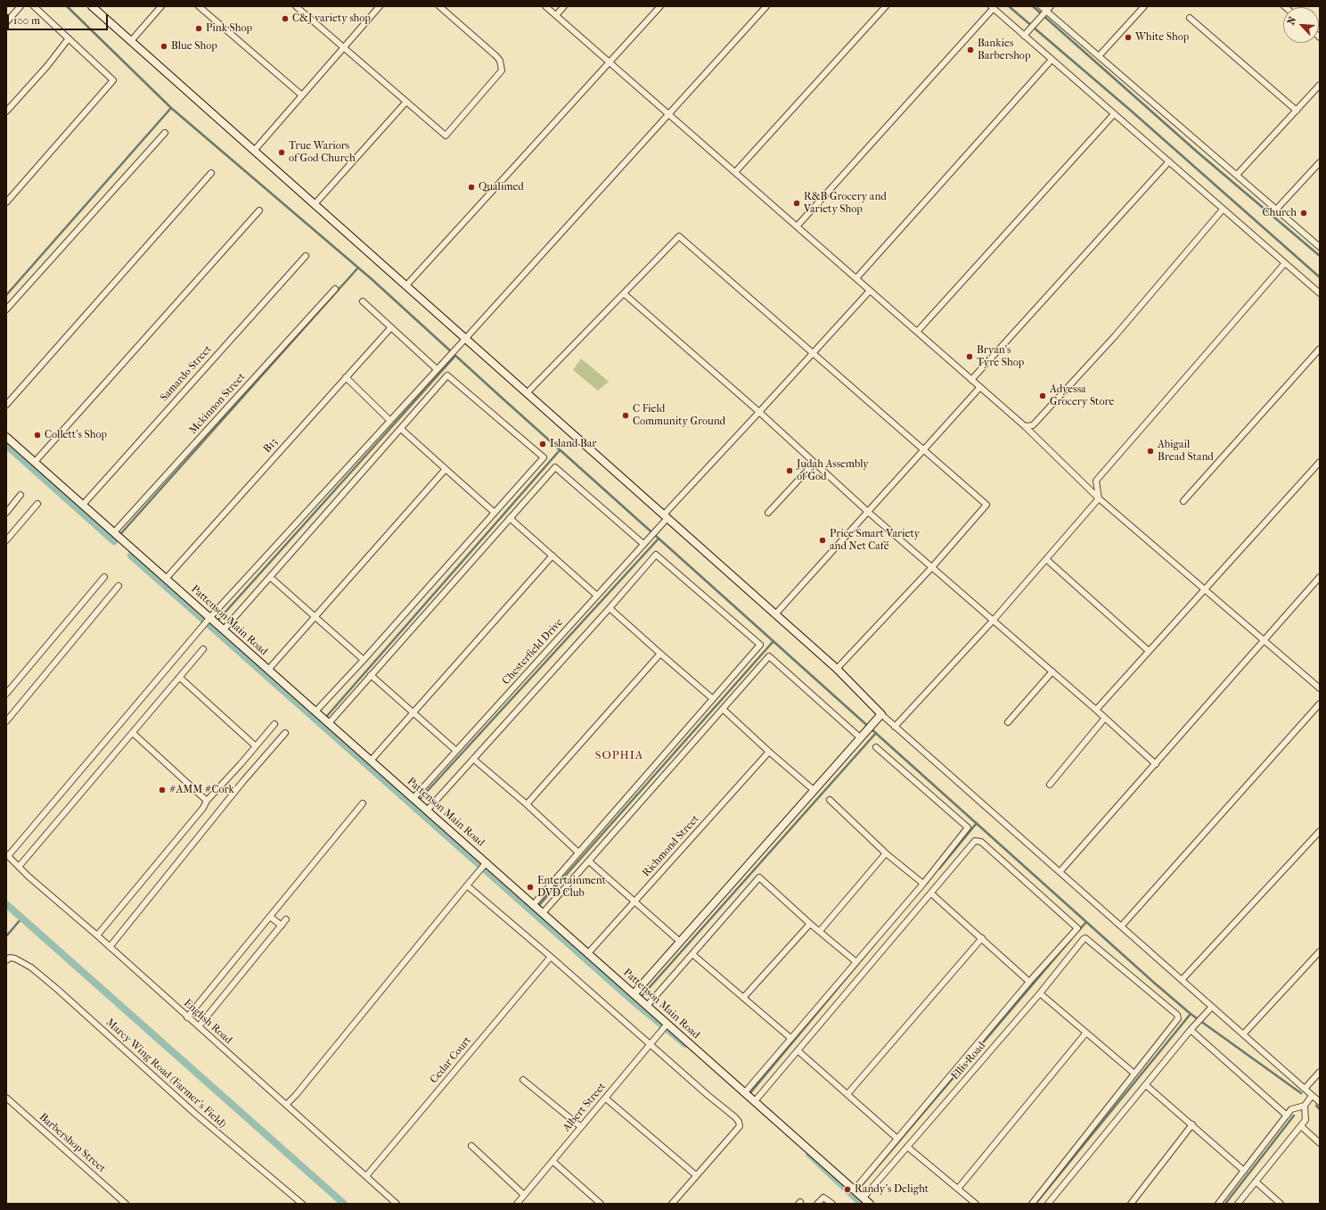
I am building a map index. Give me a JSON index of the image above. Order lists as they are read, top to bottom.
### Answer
{
  "streets": {
    "street": [
      "Samardo Street",
      "Mckinnon Street",
      "B13",
      "Pattenson Main Road",
      "Chesterfield Drive",
      "Richmond Street",
      "English Road",
      "Cedar Court",
      "Ellis Road",
      "Marcy Wing Road (Farmer's Field)",
      "Albert Street",
      "Barbershop Street"
    ]
  },
  "crossings": [
    ["Samardo Street", "Pattenson Main Road"],
    ["Mckinnon Street", "Pattenson Main Road"],
    ["B13", "Pattenson Main Road"],
    ["Pattenson Main Road", "Chesterfield Drive"],
    ["Pattenson Main Road", "Richmond Street"],
    ["Pattenson Main Road", "Ellis Road"],
    ["Pattenson Main Road", "Albert Street"],
    ["English Road", "Cedar Court"]
  ],
  "districts": ["SOPHIA"],
  "places": [
    "C&J variety shop",
    "Pink Shop",
    "White Shop",
    "Blue Shop",
    "Bankies Barbershop",
    "True Wariors of God Church",
    "Qualimed",
    "R&B Grocery and Variety Shop",
    "Church",
    "Bryan's Tyre Shop",
    "Adyessa Grocery Store",
    "C Field Community Ground",
    "Collett's Shop",
    "Island Bar",
    "Abigail Bread Stand",
    "Judah Assembly of God",
    "Price Smart Variety and Net Café",
    "#AMM #Cork",
    "Entertainment DVD Club",
    "Randy's Delight"
  ],
  "scale_bar": "100 m",
  "north": "top left"
}
